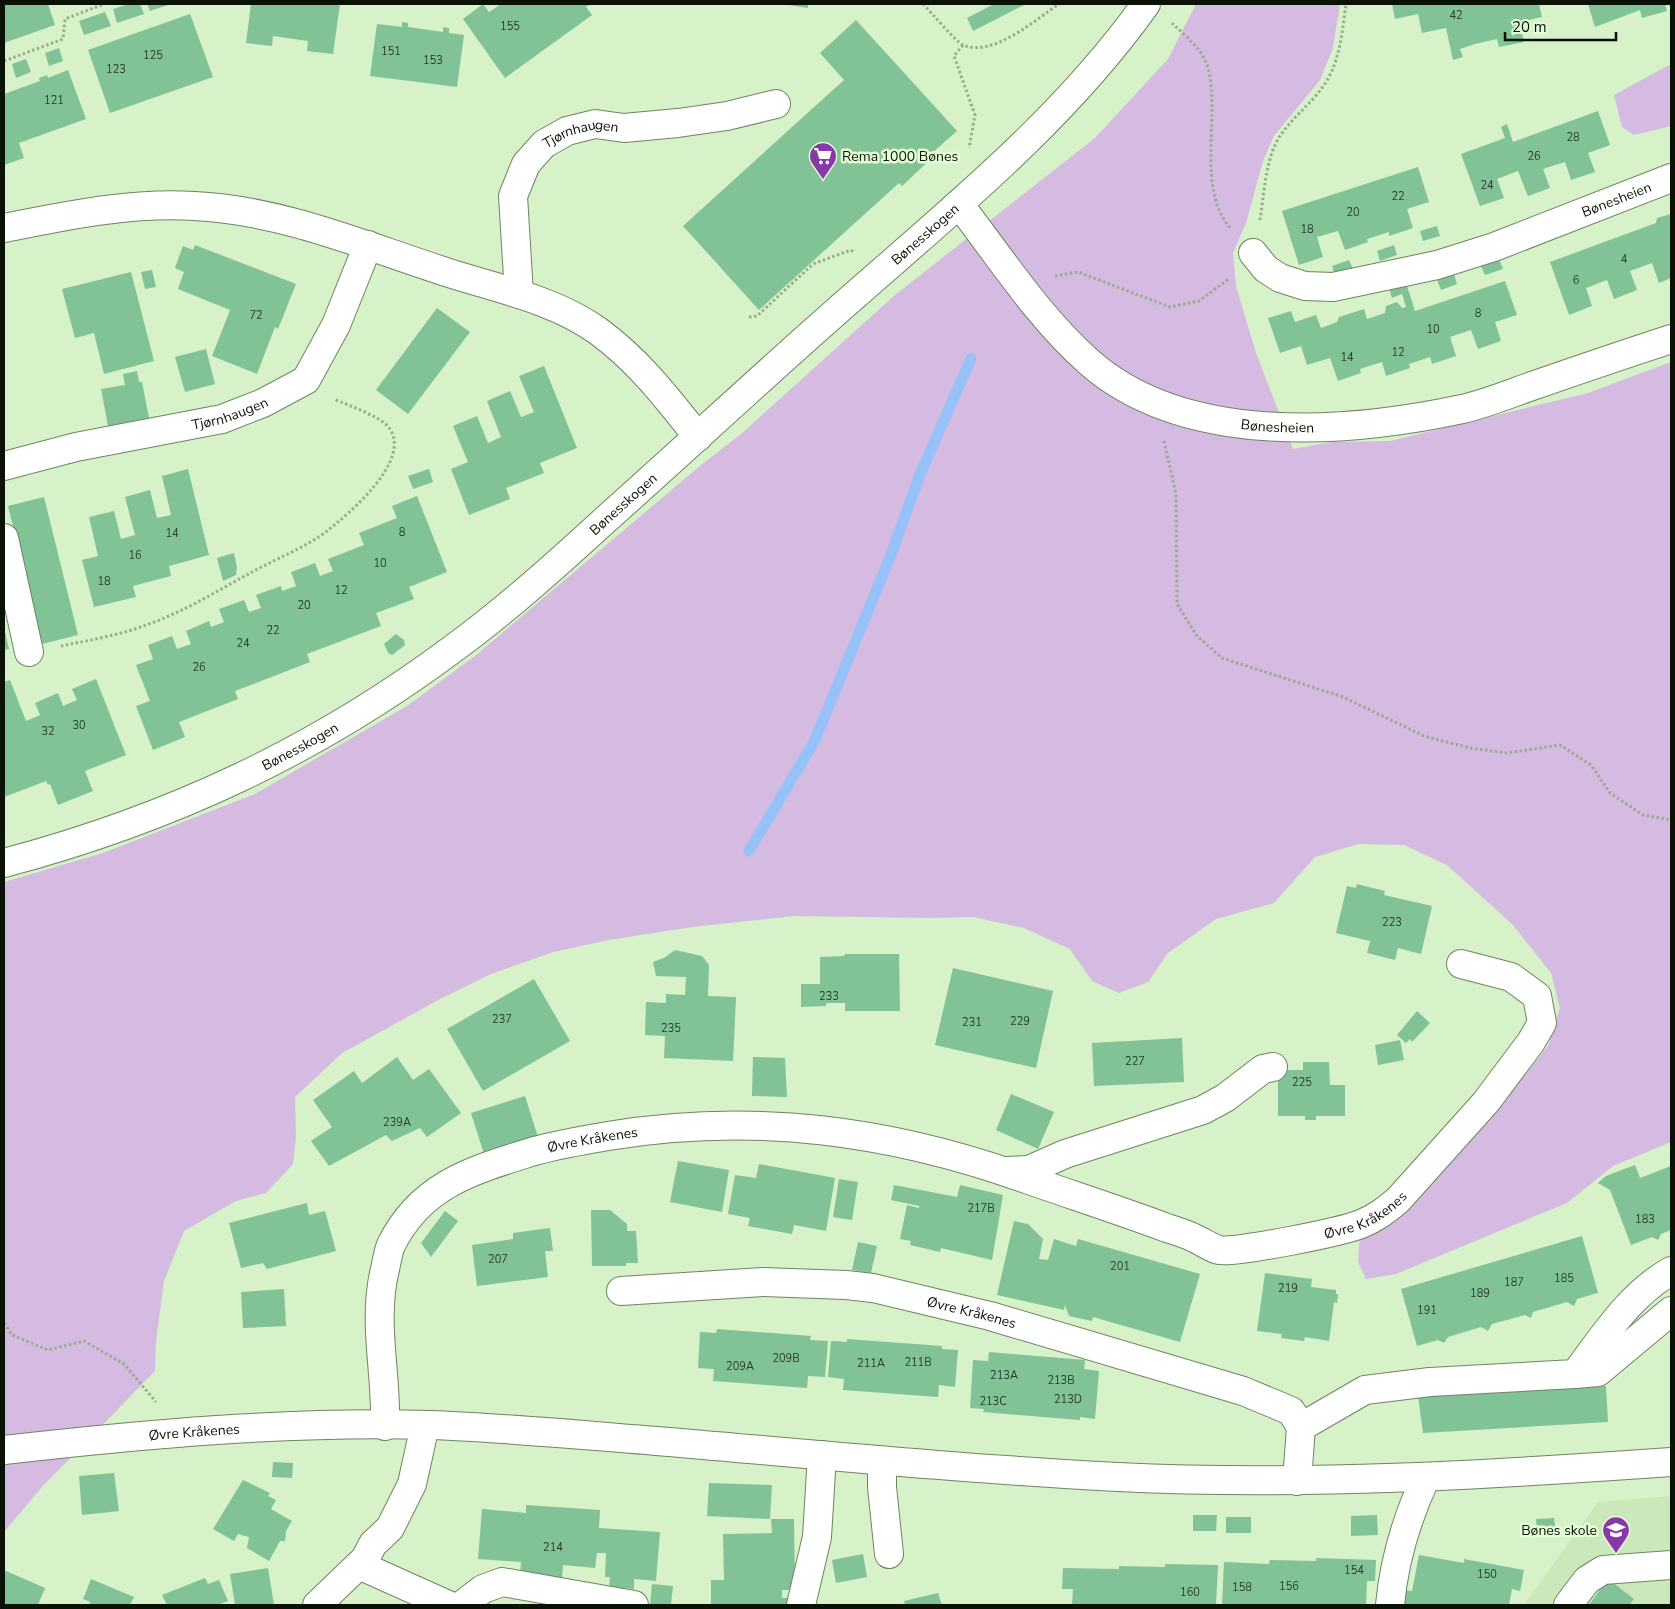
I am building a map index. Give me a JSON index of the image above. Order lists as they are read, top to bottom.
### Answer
{
  "streets": {
    "street": [
      "Tjørnhaugen",
      "Bønesheien",
      "Bønesskogen",
      "Øvre Kråkenes"
    ]
  },
  "crossings": [
    ["Bønesheien", "Bønesskogen"]
  ],
  "places": {
    "supermarket": ["Rema 1000 Bønes"],
    "school or university": ["Bønes skole"]
  },
  "house_numbers": [
    "42",
    "155",
    "151",
    "125",
    "153",
    "123",
    "121",
    "28",
    "26",
    "24",
    "22",
    "20",
    "18",
    "4",
    "6",
    "8",
    "72",
    "10",
    "12",
    "14",
    "8",
    "14",
    "16",
    "10",
    "18",
    "12",
    "20",
    "22",
    "24",
    "26",
    "30",
    "32",
    "223",
    "233",
    "237",
    "229",
    "231",
    "235",
    "227",
    "225",
    "239A",
    "217B",
    "183",
    "207",
    "201",
    "185",
    "187",
    "219",
    "189",
    "191",
    "209B",
    "211B",
    "211A",
    "209A",
    "213A",
    "213B",
    "213D",
    "213C",
    "214",
    "154",
    "150",
    "156",
    "158",
    "160"
  ],
  "scale_bar": "20 m"
}
